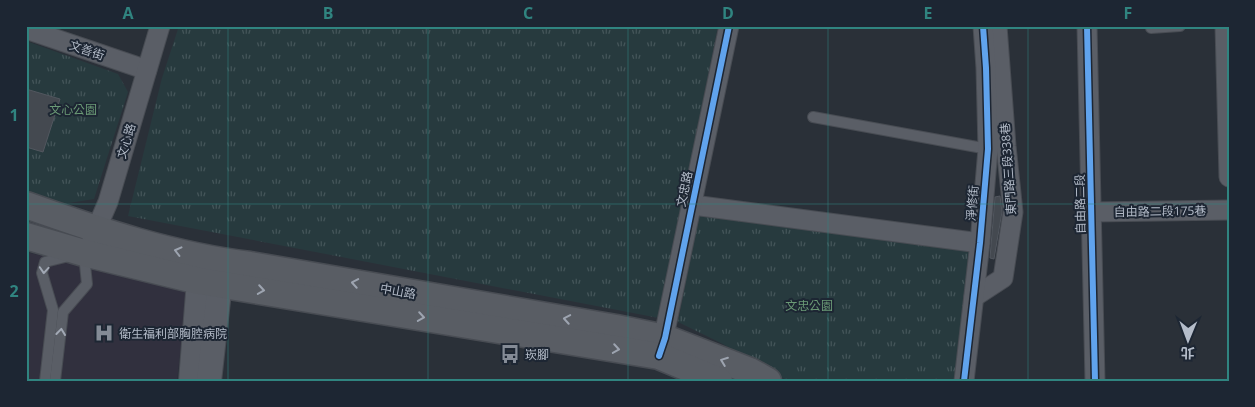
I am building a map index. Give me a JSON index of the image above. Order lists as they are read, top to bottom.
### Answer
{
  "streets": {
    "main road": ["中山路"],
    "street": [
      "文善街",
      "文心路",
      "東門路三段338巷",
      "文忠路",
      "淨修街",
      "自由路二段",
      "自由路二段175巷"
    ]
  },
  "crossings": [
    ["文善街", "文心路"],
    ["文心路", "中山路"],
    ["東門路三段338巷", "淨修街"],
    ["文忠路", "中山路"],
    ["自由路二段", "自由路二段175巷"]
  ],
  "parks": ["文心公園", "文忠公園"],
  "places": {
    "hospital": ["衛生福利部胸腔病院"],
    "bus stop": ["崁腳"]
  },
  "north": "bottom",
  "grid": {
    "columns": [
      "A",
      "B",
      "C",
      "D",
      "E",
      "F"
    ],
    "rows": ["1", "2"]
  }
}
